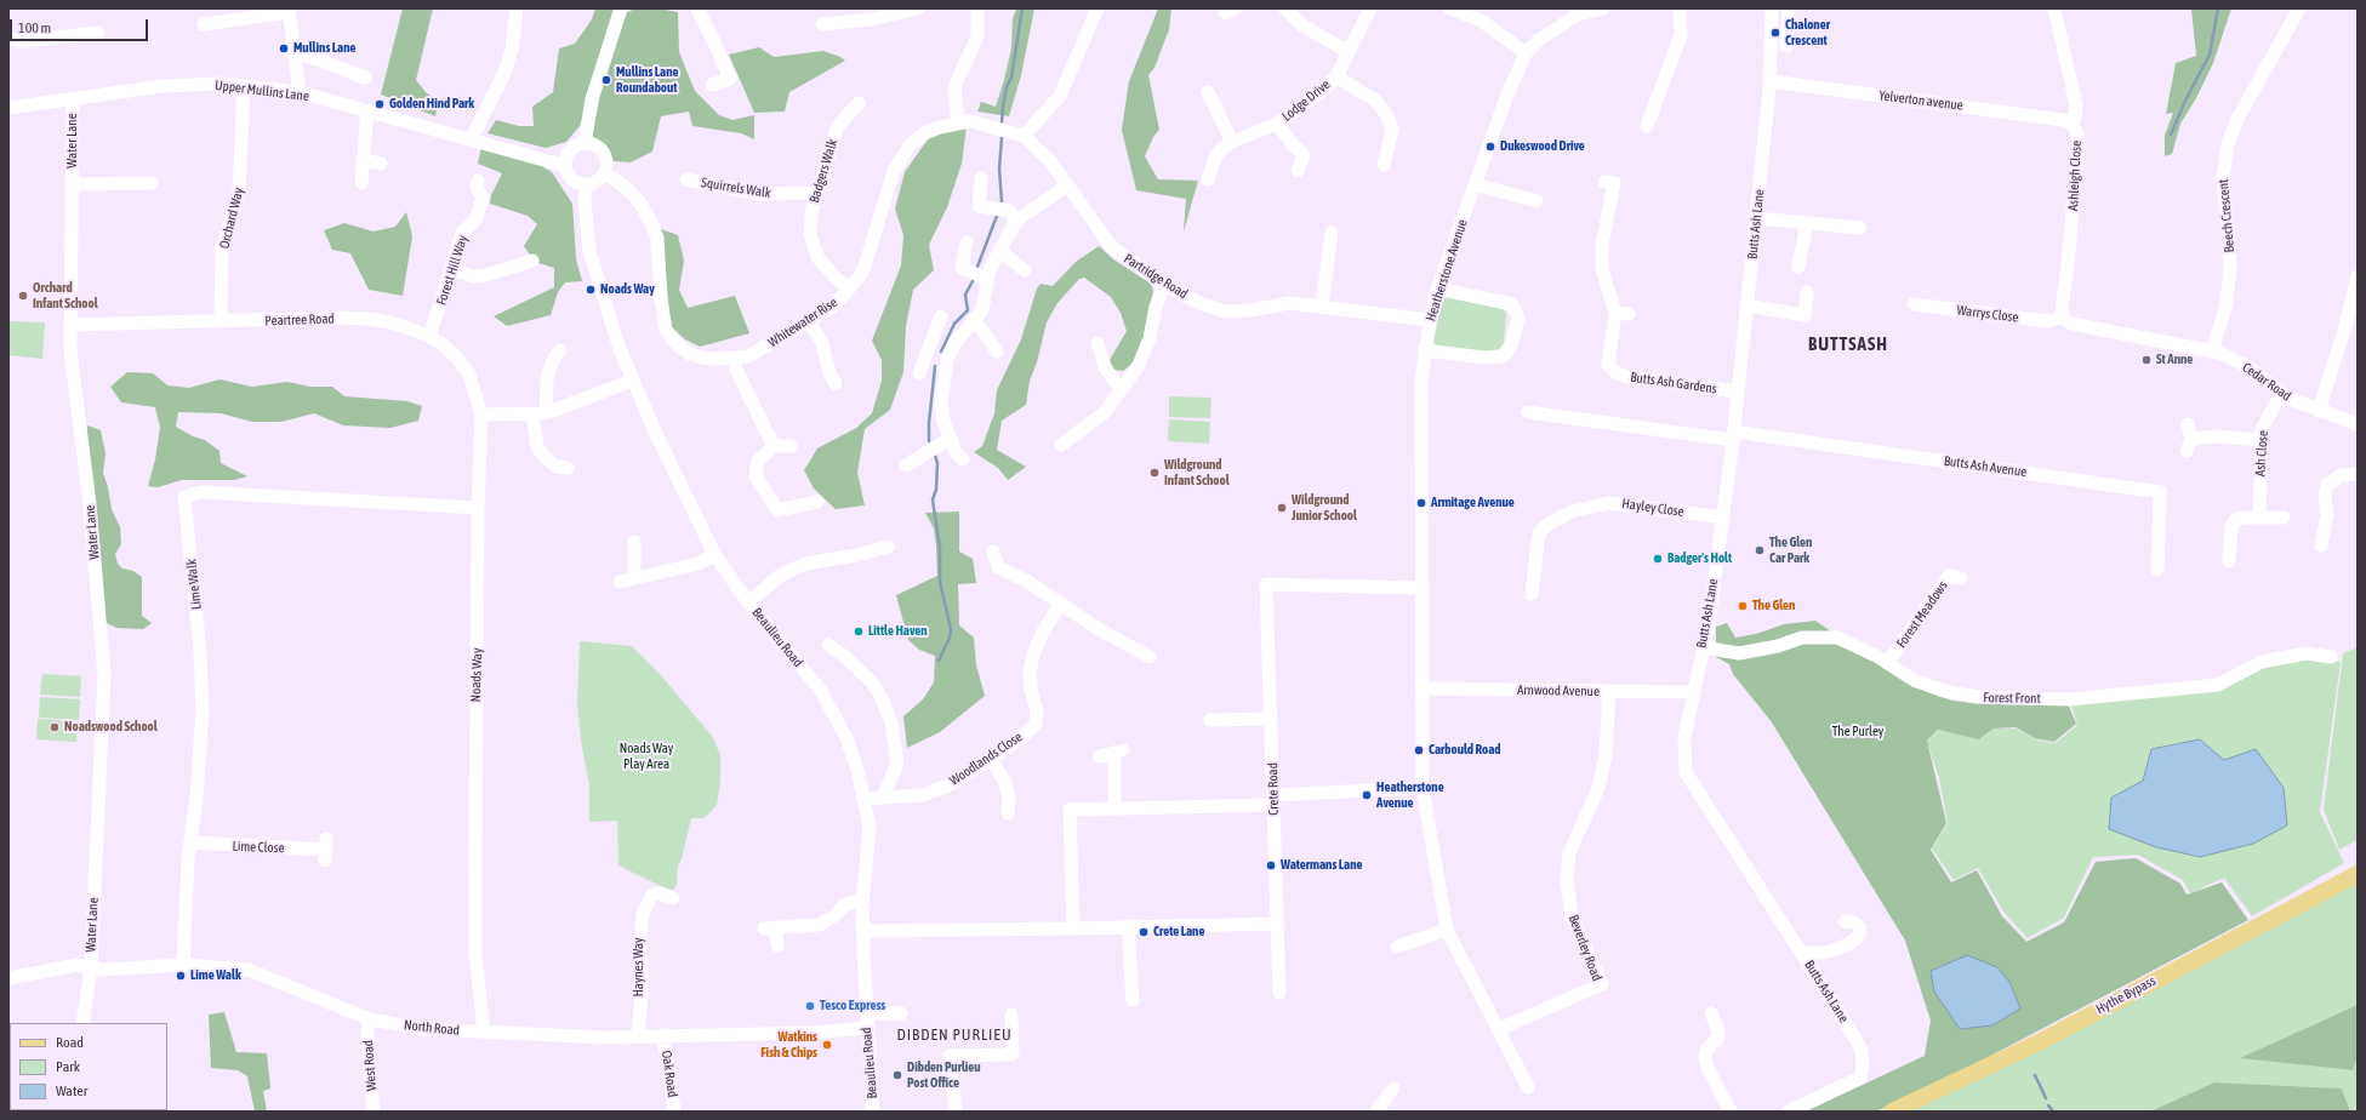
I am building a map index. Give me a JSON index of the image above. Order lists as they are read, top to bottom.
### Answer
{
  "streets": {
    "main road": ["Hythe Bypass"],
    "street": [
      "Upper Mullins Lane",
      "Lodge Drive",
      "Yelverton avenue",
      "Water Lane",
      "Badgers Walk",
      "Ashleigh Close",
      "Squirrels Walk",
      "Beech Crescent",
      "Orchard Way",
      "Butts Ash Lane",
      "Forest Hill Way",
      "Heatherstone Avenue",
      "Partridge Road",
      "Warrys Close",
      "Peartree Road",
      "Whitewater Rise",
      "Cedar Road",
      "Butts Ash Gardens",
      "Ash Close",
      "Butts Ash Avenue",
      "Hayley Close",
      "Lime Walk",
      "Forest Meadows",
      "Beaulieu Road",
      "Noads Way",
      "Arnwood Avenue",
      "Forest Front",
      "Woodlands Close",
      "Crete Road",
      "Lime Close",
      "Beverley Road",
      "Haynes Way",
      "North Road",
      "West Road",
      "Oak Road"
    ]
  },
  "crossings": [
    ["Upper Mullins Lane", "Water Lane"],
    ["Upper Mullins Lane", "Orchard Way"],
    ["Upper Mullins Lane", "Whitewater Rise"],
    ["Upper Mullins Lane", "Beaulieu Road"],
    ["Yelverton avenue", "Ashleigh Close"],
    ["Yelverton avenue", "Butts Ash Lane"],
    ["Water Lane", "Peartree Road"],
    ["Water Lane", "North Road"],
    ["Badgers Walk", "Squirrels Walk"],
    ["Badgers Walk", "Whitewater Rise"],
    ["Ashleigh Close", "Warrys Close"],
    ["Ashleigh Close", "Cedar Road"],
    ["Beech Crescent", "Cedar Road"],
    ["Orchard Way", "Peartree Road"],
    ["Butts Ash Lane", "Butts Ash Gardens"],
    ["Butts Ash Lane", "Butts Ash Avenue"],
    ["Butts Ash Lane", "Hayley Close"],
    ["Butts Ash Lane", "Arnwood Avenue"],
    ["Butts Ash Lane", "Forest Front"],
    ["Forest Hill Way", "Peartree Road"],
    ["Heatherstone Avenue", "Partridge Road"],
    ["Heatherstone Avenue", "Arnwood Avenue"],
    ["Heatherstone Avenue", "Crete Road"],
    ["Heatherstone Avenue", "Beverley Road"],
    ["Partridge Road", "Whitewater Rise"],
    ["Warrys Close", "Cedar Road"],
    ["Peartree Road", "Noads Way"],
    ["Whitewater Rise", "Beaulieu Road"],
    ["Cedar Road", "Ash Close"],
    ["Lime Walk", "Noads Way"],
    ["Lime Walk", "Lime Close"],
    ["Lime Walk", "North Road"],
    ["Forest Meadows", "Forest Front"],
    ["Beaulieu Road", "Woodlands Close"],
    ["Beaulieu Road", "North Road"],
    ["Noads Way", "North Road"],
    ["Arnwood Avenue", "Beverley Road"],
    ["Haynes Way", "North Road"],
    ["North Road", "West Road"],
    ["North Road", "Oak Road"]
  ],
  "districts": ["BUTTSASH", "DIBDEN PURLIEU"],
  "parks": ["The Purley", "Noads Way Play Area"],
  "places": [
    "Chaloner Crescent",
    "Mullins Lane",
    "Mullins Lane Roundabout",
    "Golden Hind Park",
    "Dukeswood Drive",
    "Noads Way",
    "Orchard Infant School",
    "St Anne",
    "Wildground Infant School",
    "Armitage Avenue",
    "Wildground Junior School",
    "The Glen Car Park",
    "Badger's Holt",
    "The Glen",
    "Little Haven",
    "Noadswood School",
    "Carbould Road",
    "Heatherstone Avenue",
    "Watermans Lane",
    "Crete Lane",
    "Lime Walk",
    "Tesco Express",
    "Watkins Fish & Chips",
    "Dibden Purlieu Post Office"
  ],
  "legend": ["Road", "Park", "Water"],
  "scale_bar": "100 m"
}
